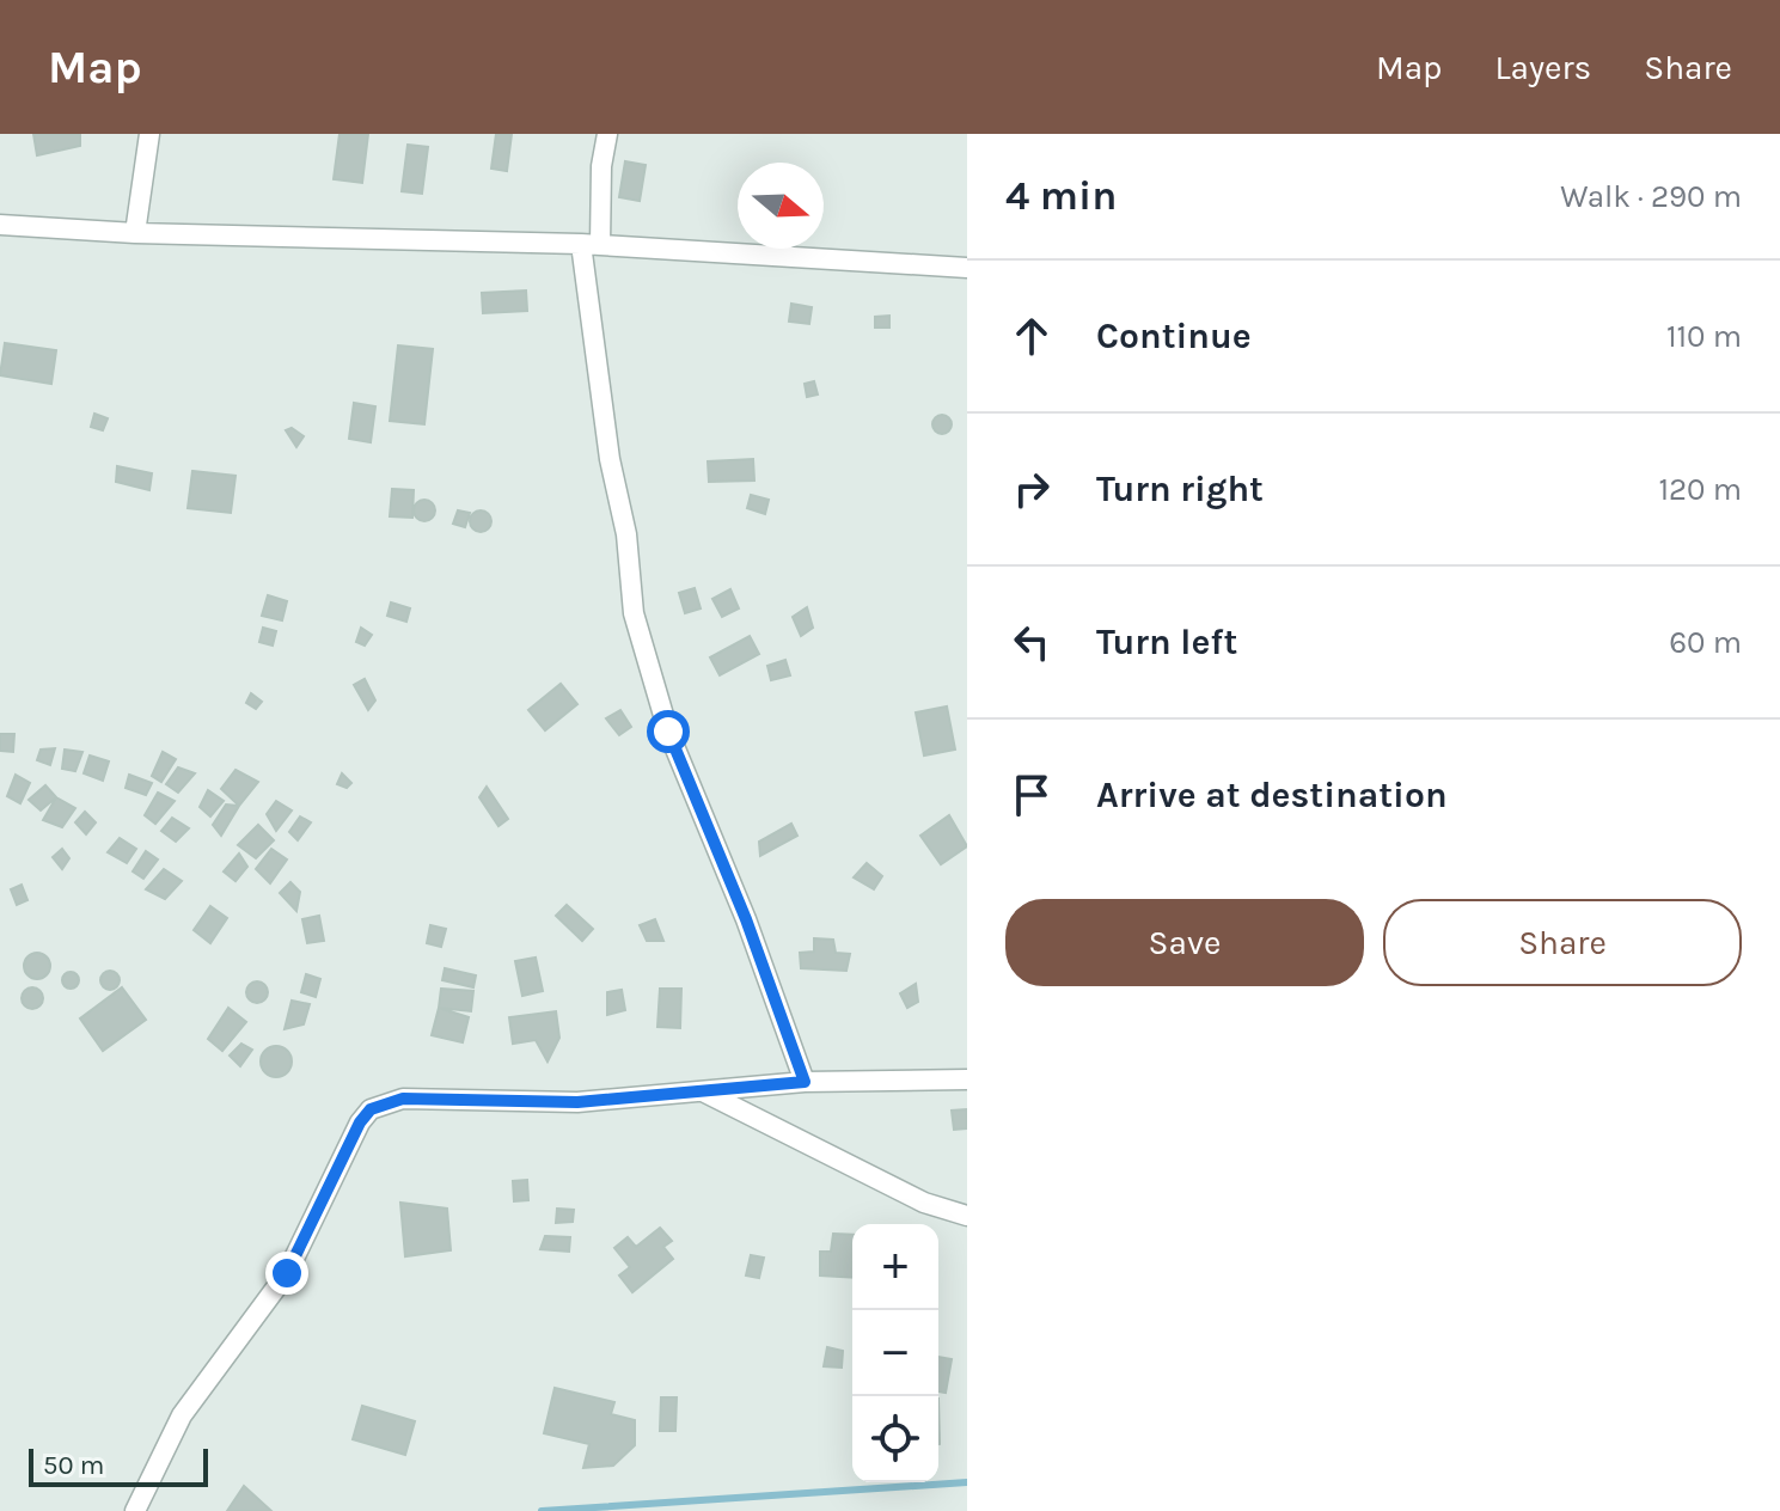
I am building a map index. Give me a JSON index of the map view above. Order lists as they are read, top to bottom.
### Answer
{
  "scale_bar": "50 m",
  "north": "right",
  "page": {
    "header": "Map",
    "nav": ["Map", "Layers", "Share"],
    "heading": ["4 min", "Walk · 290 m"],
    "list": [
      ["Continue", "110 m"],
      ["Turn right", "120 m"],
      ["Turn left", "60 m"],
      "Arrive at destination"
    ],
    "buttons": ["Save", "Share"],
    "map_buttons": ["+", "−"],
    "scale": "50 m"
  }
}
